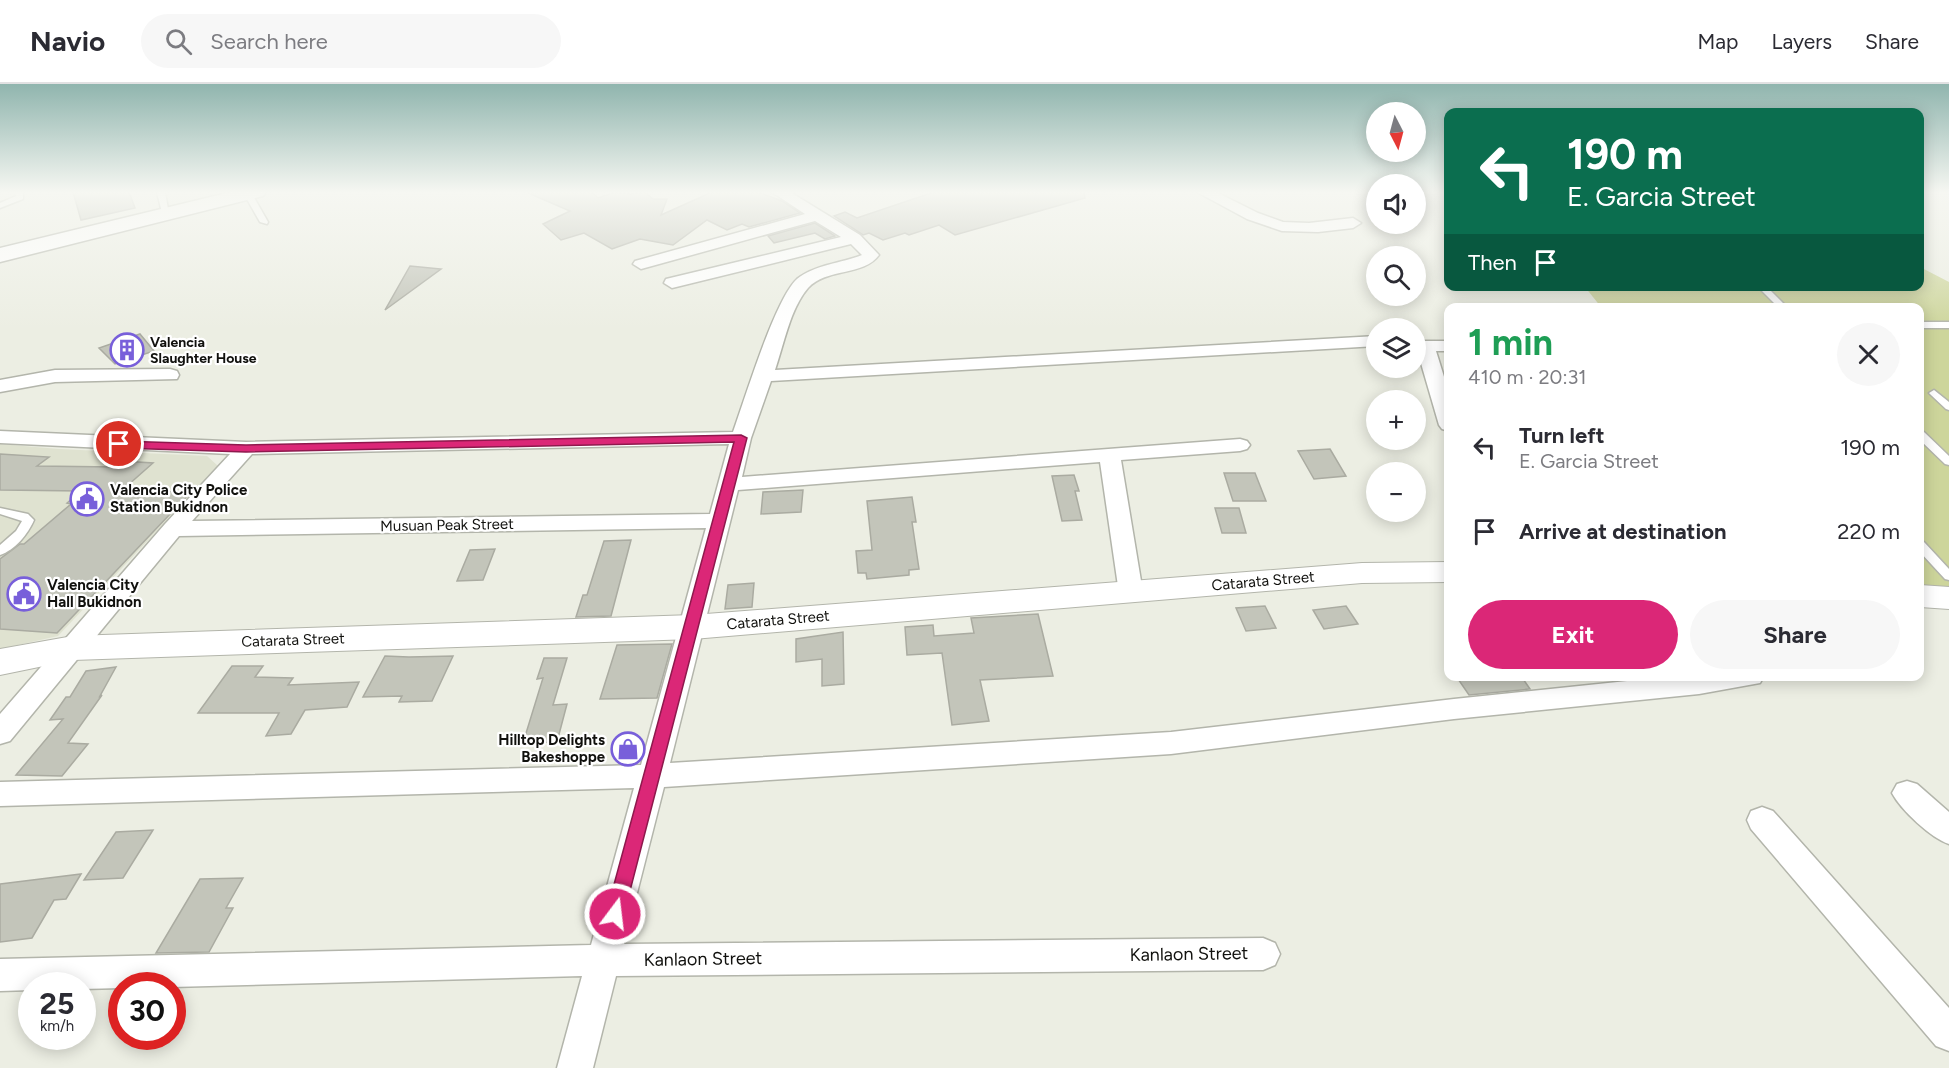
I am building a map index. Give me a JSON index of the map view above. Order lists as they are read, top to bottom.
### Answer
{
  "streets": {
    "street": ["Musuan Peak Street", "Catarata Street", "Kanlaon Street"]
  },
  "places": {
    "building": ["Valencia Slaughter House"],
    "public building": ["Valencia City Police Station Bukidnon", "Valencia City Hall Bukidnon"],
    "shop": ["Hilltop Delights Bakeshoppe"]
  },
  "north": "bottom",
  "page": {
    "header": "Navio",
    "search": "Search here",
    "nav": ["Map", "Layers", "Share"],
    "map_buttons": ["+", "−"],
    "turn": ["190 m", "E. Garcia Street"],
    "then": "Then",
    "heading": ["1 min", "410 m · 20:31"],
    "list": [
      {
        "name": "Turn left",
        "note": "E. Garcia Street",
        "value": "190 m"
      },
      {
        "name": "Arrive at destination",
        "value": "220 m"
      }
    ],
    "buttons": ["Exit", "Share"],
    "speed": "25 km/h",
    "limit": "30"
  }
}
